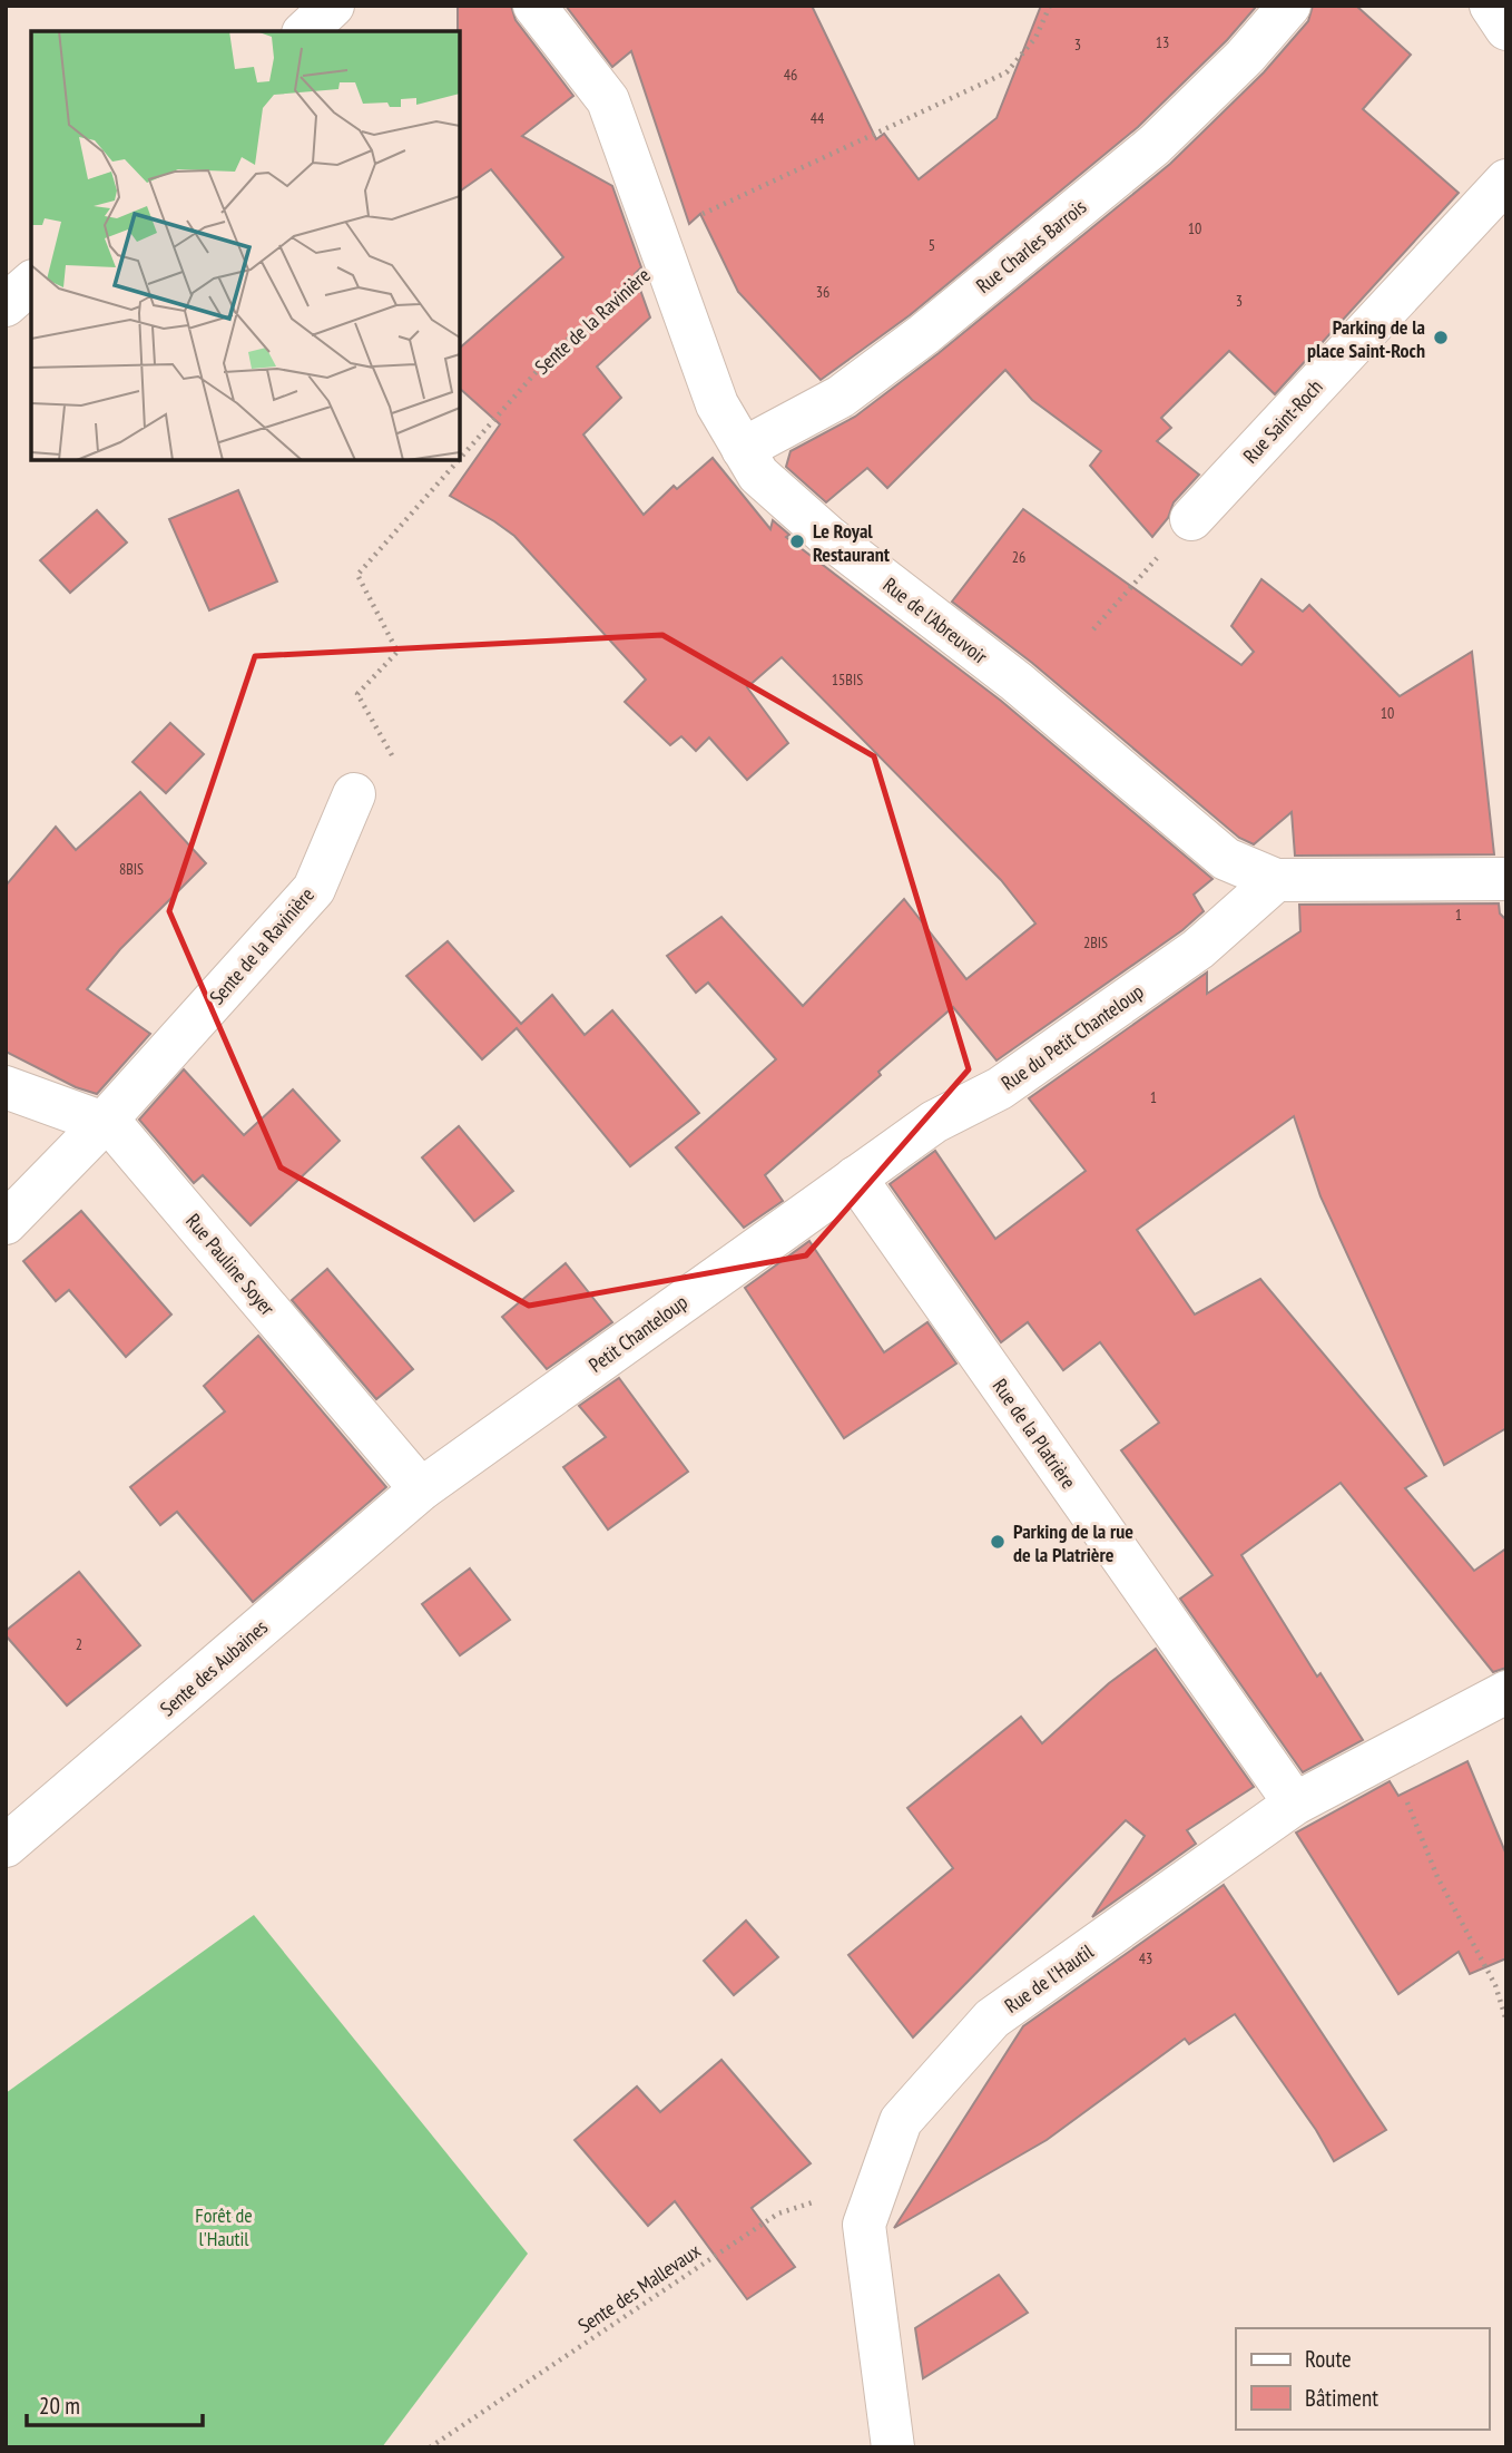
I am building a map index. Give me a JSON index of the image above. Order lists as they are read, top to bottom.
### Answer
{
  "streets": {
    "street": [
      "Rue Charles Barrois",
      "Sente de la Ravinière",
      "Rue Saint-Roch",
      "Rue de l'Abreuvoir",
      "Rue du Petit Chanteloup",
      "Rue Pauline Soyer",
      "Petit Chanteloup",
      "Rue de la Platrière",
      "Sente des Aubaines",
      "Rue de l'Hautil"
    ],
    "path": ["Sente des Mallevaux"]
  },
  "crossings": [
    ["Rue Charles Barrois", "Rue de l'Abreuvoir"],
    ["Sente de la Ravinière", "Rue de l'Abreuvoir"],
    ["Sente de la Ravinière", "Rue Pauline Soyer"],
    ["Rue de l'Abreuvoir", "Rue du Petit Chanteloup"],
    ["Rue du Petit Chanteloup", "Petit Chanteloup"],
    ["Rue du Petit Chanteloup", "Rue de la Platrière"],
    ["Rue Pauline Soyer", "Petit Chanteloup"],
    ["Rue Pauline Soyer", "Sente des Aubaines"],
    ["Petit Chanteloup", "Rue de la Platrière"],
    ["Petit Chanteloup", "Sente des Aubaines"],
    ["Rue de la Platrière", "Rue de l'Hautil"],
    ["Rue de l'Hautil", "Sente des Mallevaux"]
  ],
  "parks": ["Forêt de l'Hautil"],
  "places": ["Parking de la place Saint-Roch", "Le Royal Restaurant", "Parking de la rue de la Platrière"],
  "house_numbers": [
    "13",
    "3",
    "46",
    "44",
    "10",
    "5",
    "36",
    "3",
    "26",
    "15BIS",
    "10",
    "8BIS",
    "1",
    "2BIS",
    "1",
    "2",
    "43"
  ],
  "legend": ["Route", "Bâtiment"],
  "scale_bar": "20 m"
}
